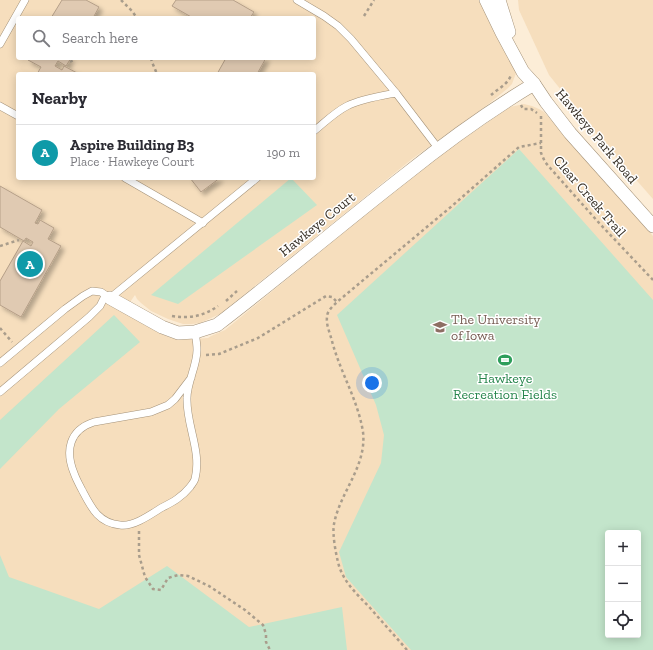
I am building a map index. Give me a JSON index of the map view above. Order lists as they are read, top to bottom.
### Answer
{
  "streets": {
    "street": ["Hawkeye Park Road", "Hawkeye Court"],
    "path": ["Clear Creek Trail"]
  },
  "crossings": [
    ["Hawkeye Park Road", "Hawkeye Court"],
    ["Clear Creek Trail", "Hawkeye Court"]
  ],
  "places": {
    "school or university": ["The University of Iowa"],
    "sports": ["Hawkeye Recreation Fields"]
  },
  "page": {
    "search": "Search here",
    "heading": "Nearby",
    "list": [
      {
        "mark": "A",
        "name": "Aspire Building B3",
        "note": "Place · Hawkeye Court",
        "value": "190 m"
      }
    ],
    "pins": "A",
    "map_buttons": ["+", "−"]
  }
}
